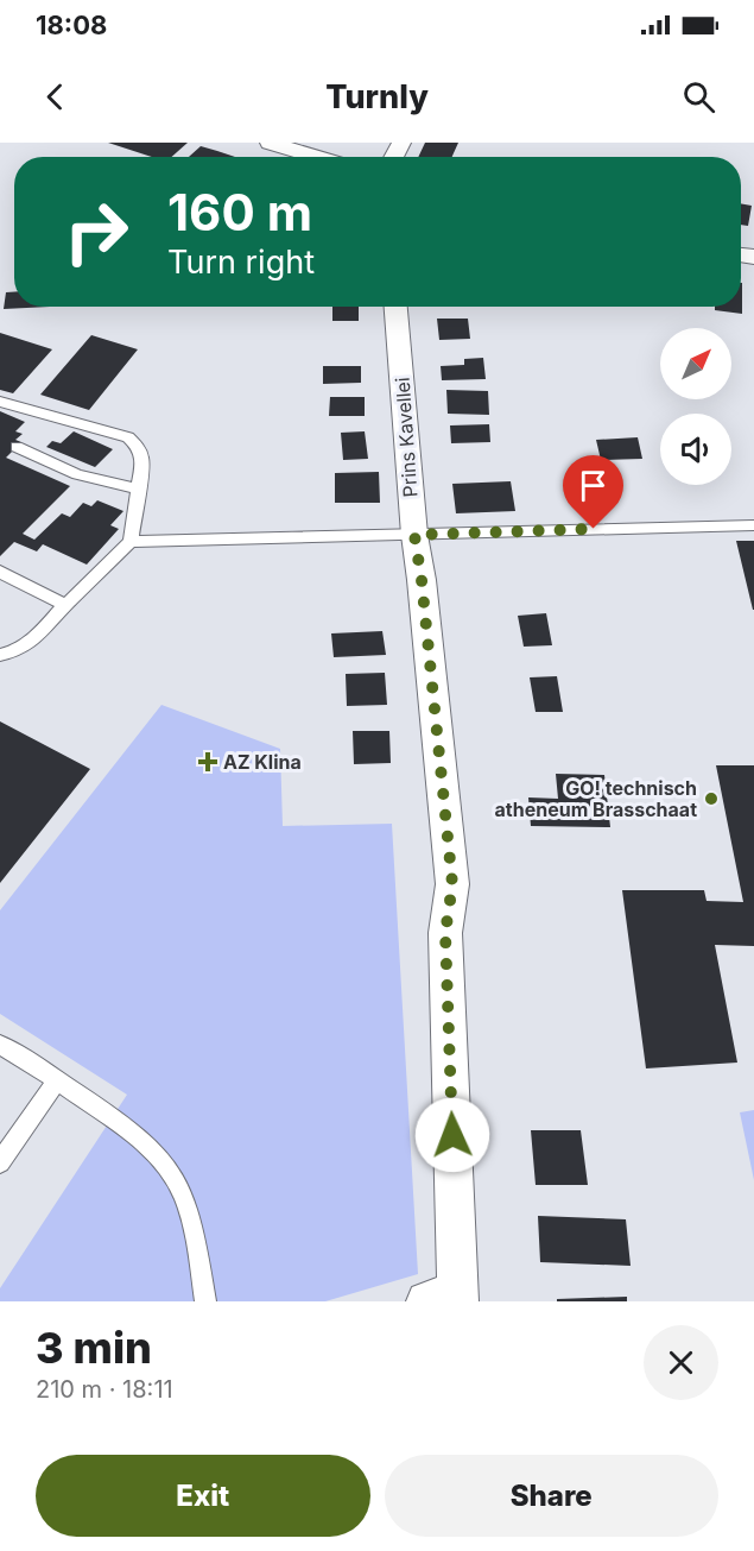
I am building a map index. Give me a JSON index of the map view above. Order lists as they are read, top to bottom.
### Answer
{
  "streets": {
    "street": ["Prins Kavellei"]
  },
  "places": {
    "health": ["AZ Klina"],
    "other": ["GO! technisch atheneum Brasschaat"]
  },
  "north": "top right",
  "page": {
    "status": "18:08",
    "header": "Turnly",
    "turn": ["160 m", "Turn right"],
    "heading": ["3 min", "210 m · 18:11"],
    "buttons": ["Exit", "Share"]
  }
}
